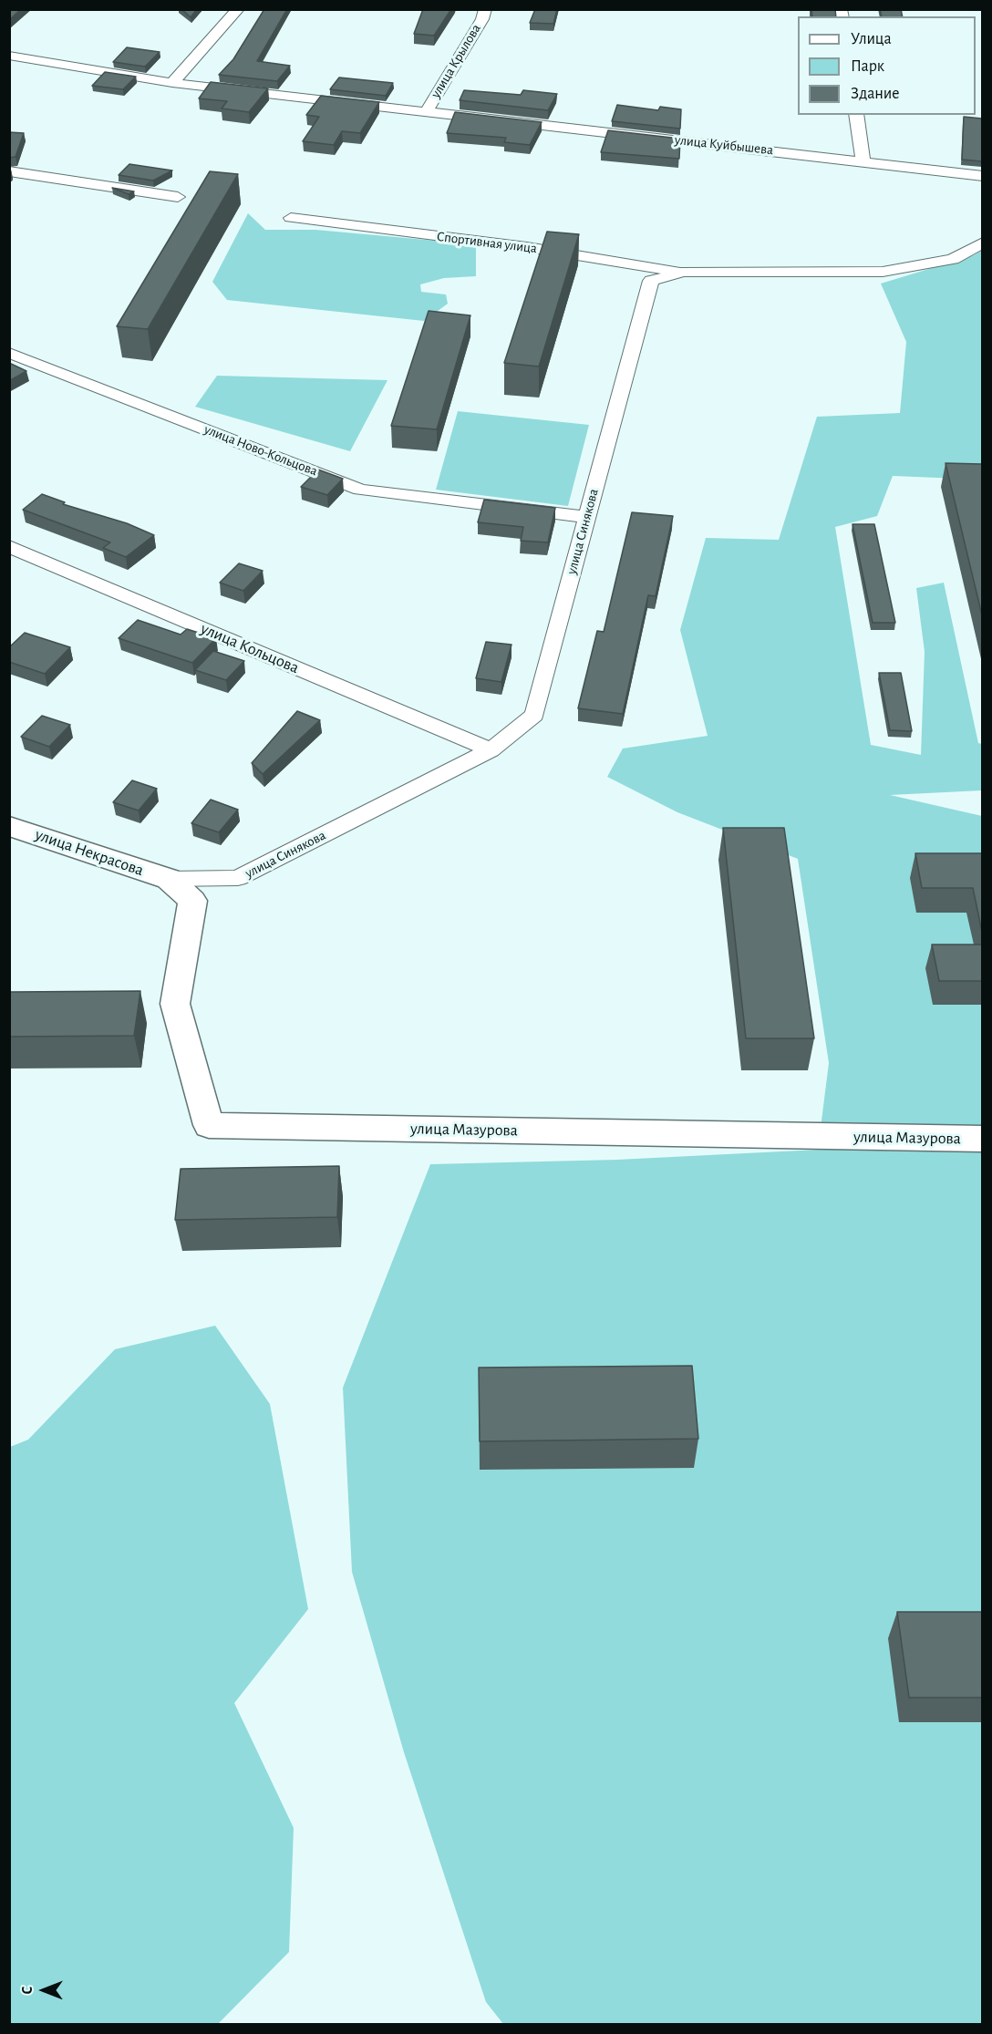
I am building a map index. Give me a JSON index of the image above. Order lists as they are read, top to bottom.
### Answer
{
  "streets": {
    "street": [
      "улица Крылова",
      "улица Куйбышева",
      "Спортивная улица",
      "улица Ново-Кольцова",
      "улица Синякова",
      "улица Кольцова",
      "улица Некрасова",
      "улица Мазурова"
    ]
  },
  "crossings": [
    ["улица Крылова", "улица Куйбышева"],
    ["Спортивная улица", "улица Синякова"],
    ["улица Ново-Кольцова", "улица Синякова"],
    ["улица Синякова", "улица Кольцова"],
    ["улица Синякова", "улица Некрасова"],
    ["улица Синякова", "улица Мазурова"],
    ["улица Некрасова", "улица Мазурова"]
  ],
  "legend": ["Улица", "Парк", "Здание"],
  "north": "left"
}
